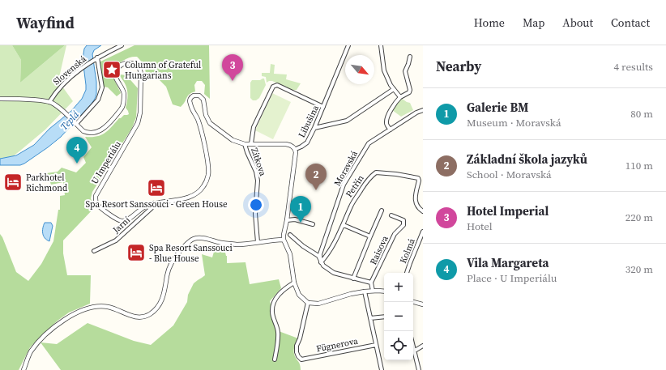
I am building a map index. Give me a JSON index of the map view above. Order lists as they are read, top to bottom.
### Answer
{
  "streets": {
    "street": [
      "Slovenská",
      "Libušina",
      "Zítkova",
      "U Imperiálu",
      "Moravská",
      "Petřín",
      "Jarní",
      "Raisova",
      "Kolmá",
      "Fügnerova"
    ]
  },
  "crossings": [
    ["Slovenská", "U Imperiálu"],
    ["Libušina", "U Imperiálu"],
    ["Zítkova", "U Imperiálu"],
    ["U Imperiálu", "Jarní"],
    ["Moravská", "Petřín"],
    ["Petřín", "Raisova"]
  ],
  "water": ["Teplá"],
  "places": {
    "place": ["Column of Grateful Hungarians"],
    "hotel": ["Parkhotel Richmond", "Spa Resort Sanssouci - Green House", "Spa Resort Sanssouci - Blue House"]
  },
  "north": "bottom right",
  "page": {
    "header": "Wayfind",
    "nav": [
      "Home",
      "Map",
      "About",
      "Contact"
    ],
    "heading": ["Nearby", "4 results"],
    "pins": [
      "3",
      "4",
      "2",
      "1"
    ],
    "list": [
      {
        "mark": "1",
        "name": "Galerie BM",
        "note": "Museum · Moravská",
        "value": "80 m"
      },
      {
        "mark": "2",
        "name": "Základní škola jazyků",
        "note": "School · Moravská",
        "value": "110 m"
      },
      {
        "mark": "3",
        "name": "Hotel Imperial",
        "note": "Hotel",
        "value": "220 m"
      },
      {
        "mark": "4",
        "name": "Vila Margareta",
        "note": "Place · U Imperiálu",
        "value": "320 m"
      }
    ],
    "map_buttons": ["+", "−"]
  }
}
